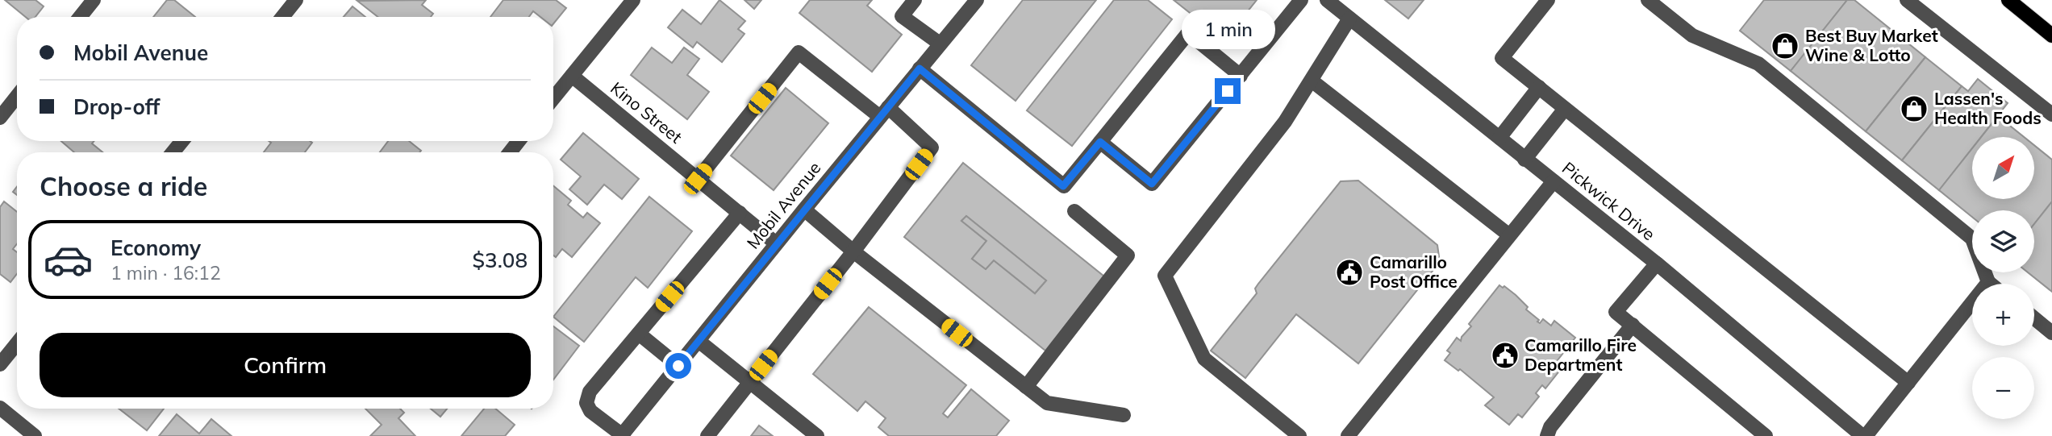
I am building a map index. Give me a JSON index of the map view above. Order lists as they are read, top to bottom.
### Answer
{
  "streets": {
    "street": ["Kino Street", "Pickwick Drive", "Mobil Avenue"]
  },
  "crossings": [
    ["Kino Street", "Mobil Avenue"]
  ],
  "places": {
    "shop": ["Best Buy Market Wine & Lotto", "Lassen's Health Foods"],
    "public building": ["Camarillo Post Office", "Camarillo Fire Department"]
  },
  "north": "top right",
  "page": {
    "bubble": "1 min",
    "banner": ["Mobil Avenue", "Drop-off"],
    "map_buttons": ["+", "−"],
    "heading": "Choose a ride",
    "list": [
      {
        "name": "Economy",
        "note": "1 min · 16:12",
        "value": "$3.08"
      }
    ],
    "buttons": "Confirm"
  }
}
